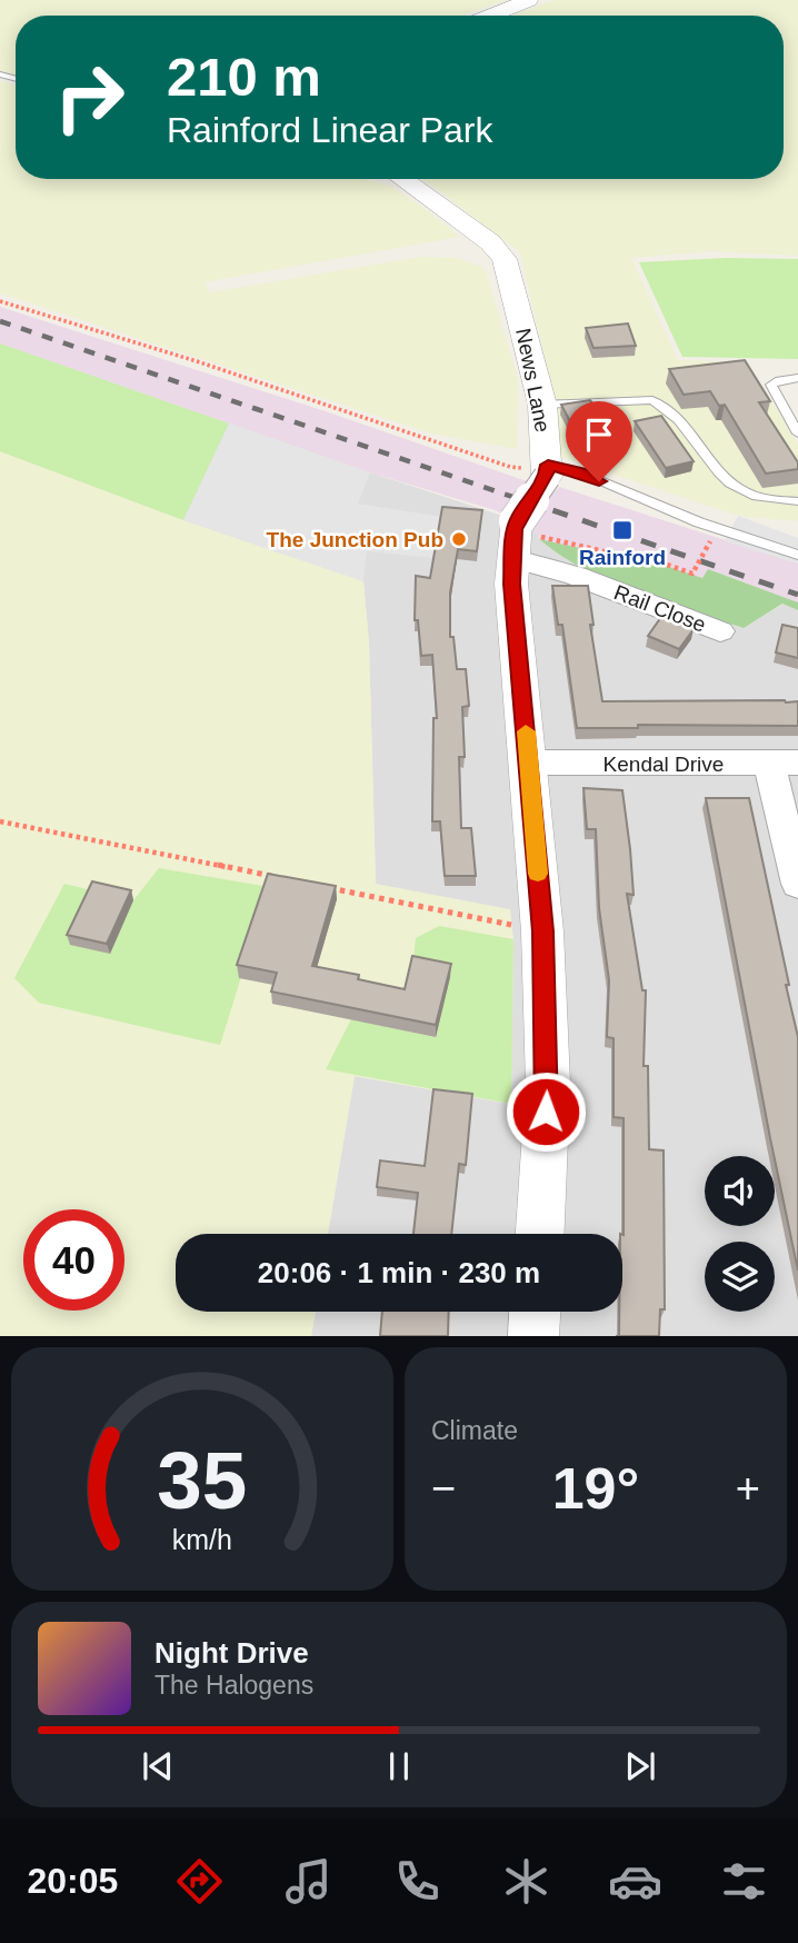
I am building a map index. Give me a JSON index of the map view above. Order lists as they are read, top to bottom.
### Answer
{
  "streets": {
    "street": ["News Lane", "Rail Close", "Kendal Drive"]
  },
  "places": {
    "transit": ["Rainford"],
    "other": ["The Junction Pub"]
  },
  "page": {
    "turn": ["210 m", "Rainford Linear Park"],
    "limit": "40",
    "trip": "20:06 · 1 min · 230 m",
    "tile": "Climate",
    "heat": ["−", "19°", "+"],
    "song": ["Night Drive", "The Halogens"],
    "tabs": "20:05",
    "gauge": ["35", "km/h"]
  }
}
